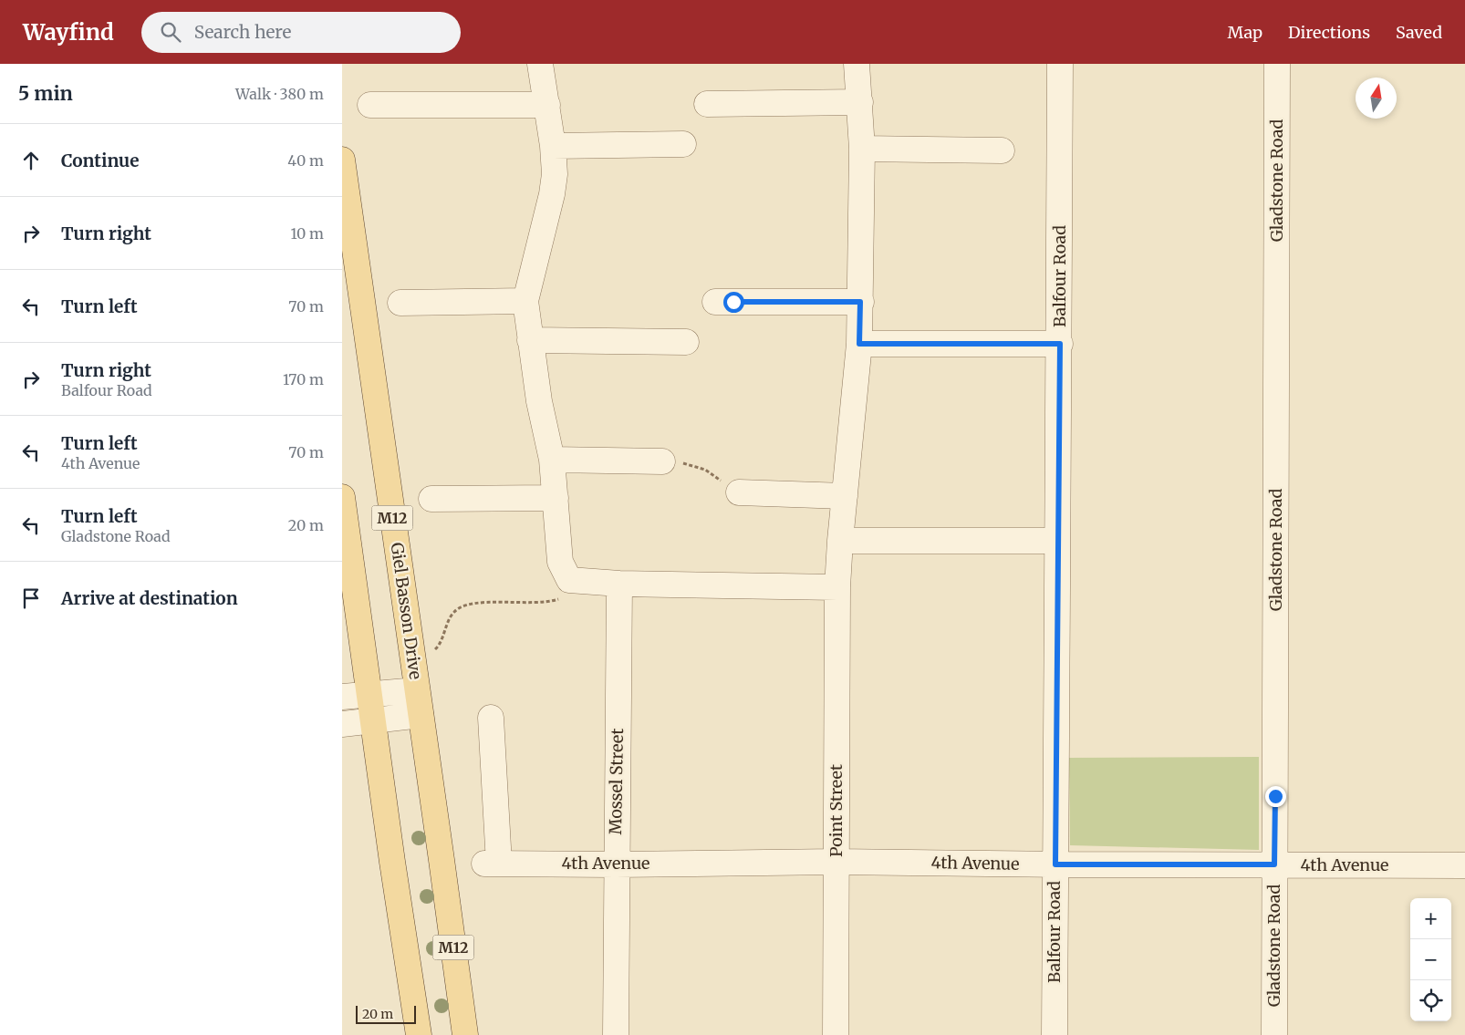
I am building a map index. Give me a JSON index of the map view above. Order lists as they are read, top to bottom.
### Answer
{
  "streets": {
    "main road": ["M12", "Giel Basson Drive"],
    "street": [
      "Gladstone Road",
      "Balfour Road",
      "Mossel Street",
      "Point Street",
      "4th Avenue"
    ]
  },
  "crossings": [
    ["Gladstone Road", "4th Avenue"],
    ["Balfour Road", "4th Avenue"],
    ["Mossel Street", "4th Avenue"],
    ["Point Street", "4th Avenue"]
  ],
  "scale_bar": "20 m",
  "north": "top",
  "page": {
    "header": "Wayfind",
    "search": "Search here",
    "nav": ["Map", "Directions", "Saved"],
    "heading": ["5 min", "Walk · 380 m"],
    "list": [
      ["Continue", "40 m"],
      ["Turn right", "10 m"],
      ["Turn left", "70 m"],
      ["Turn right", "Balfour Road", "170 m"],
      ["Turn left", "4th Avenue", "70 m"],
      ["Turn left", "Gladstone Road", "20 m"],
      "Arrive at destination"
    ],
    "map_buttons": ["+", "−"],
    "scale": "20 m"
  }
}
